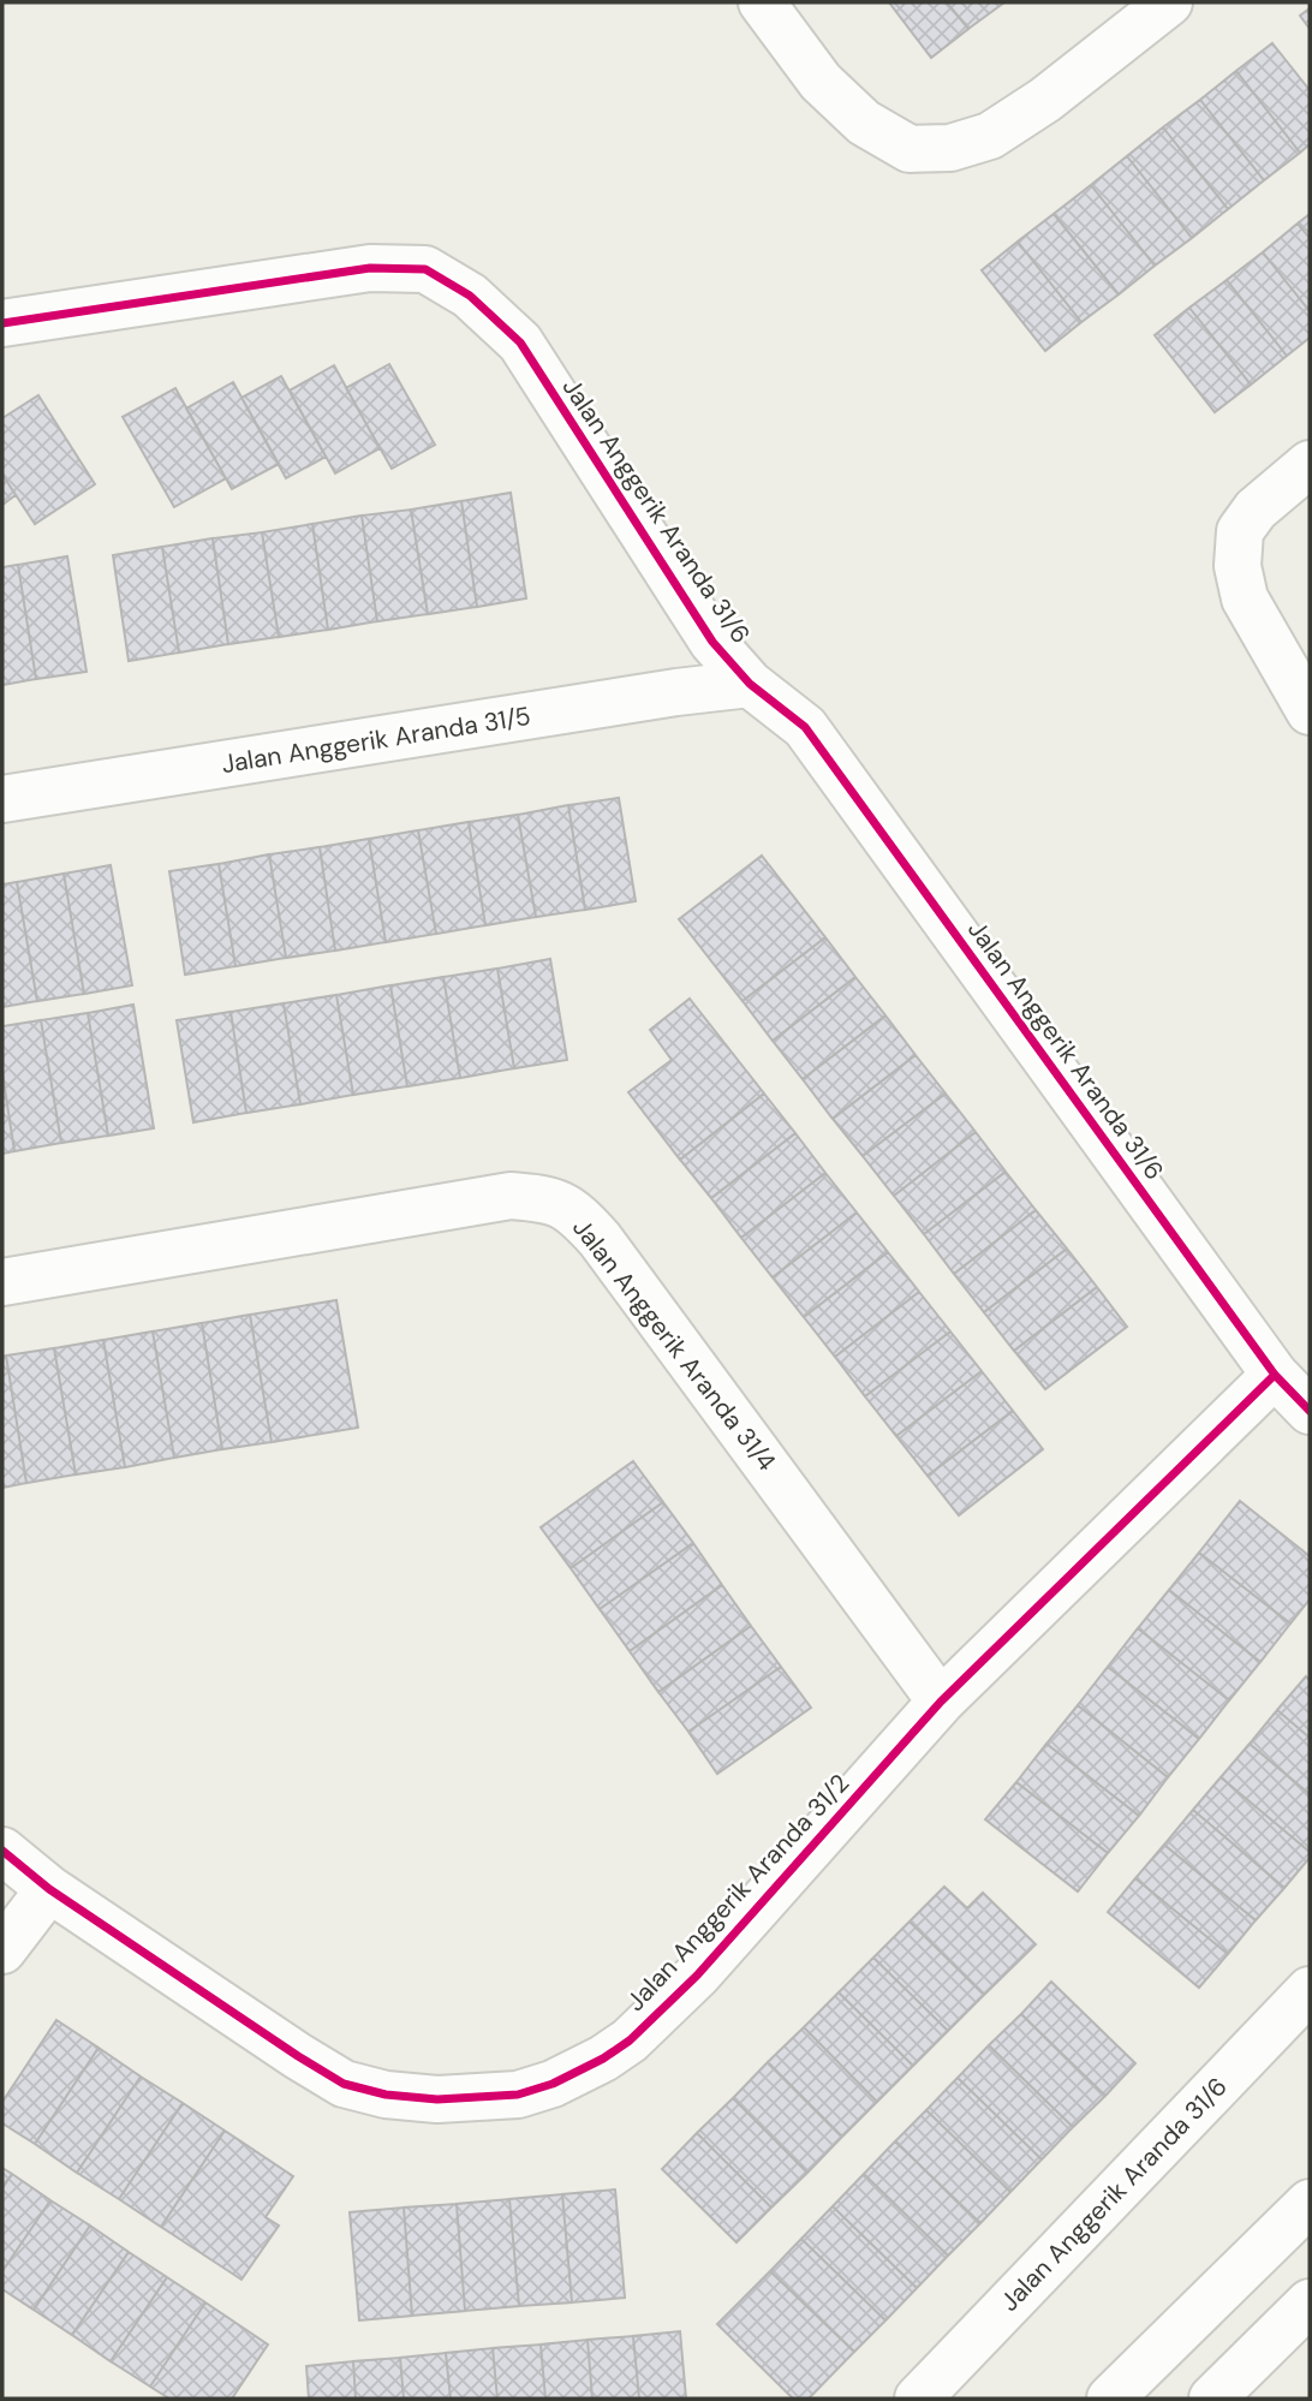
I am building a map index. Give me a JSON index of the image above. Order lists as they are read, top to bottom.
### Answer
{
  "streets": {
    "street": [
      "Jalan Anggerik Aranda 31/6",
      "Jalan Anggerik Aranda 31/5",
      "Jalan Anggerik Aranda 31/4",
      "Jalan Anggerik Aranda 31/2"
    ]
  },
  "crossings": [
    ["Jalan Anggerik Aranda 31/6", "Jalan Anggerik Aranda 31/5"],
    ["Jalan Anggerik Aranda 31/6", "Jalan Anggerik Aranda 31/2"],
    ["Jalan Anggerik Aranda 31/4", "Jalan Anggerik Aranda 31/2"]
  ]
}
